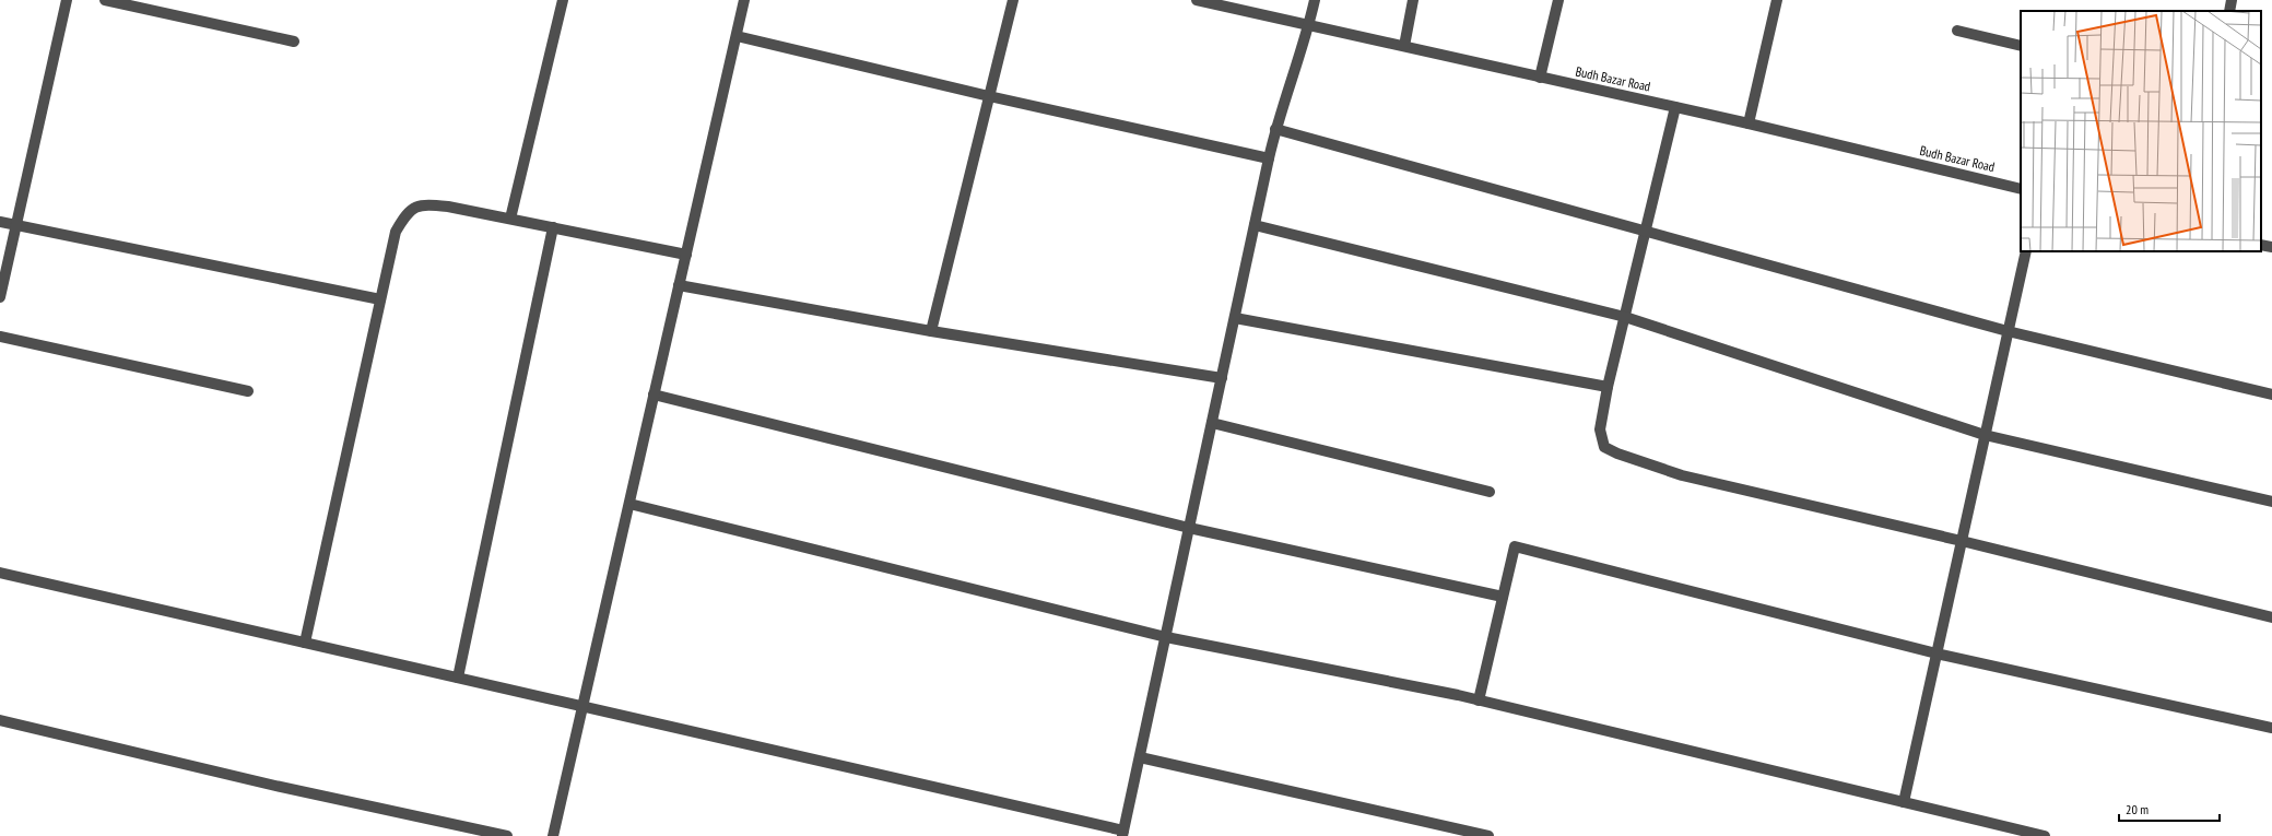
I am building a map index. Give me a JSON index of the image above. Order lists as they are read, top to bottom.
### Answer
{
  "streets": {
    "street": ["Budh Bazar Road"]
  },
  "scale_bar": "20 m"
}
